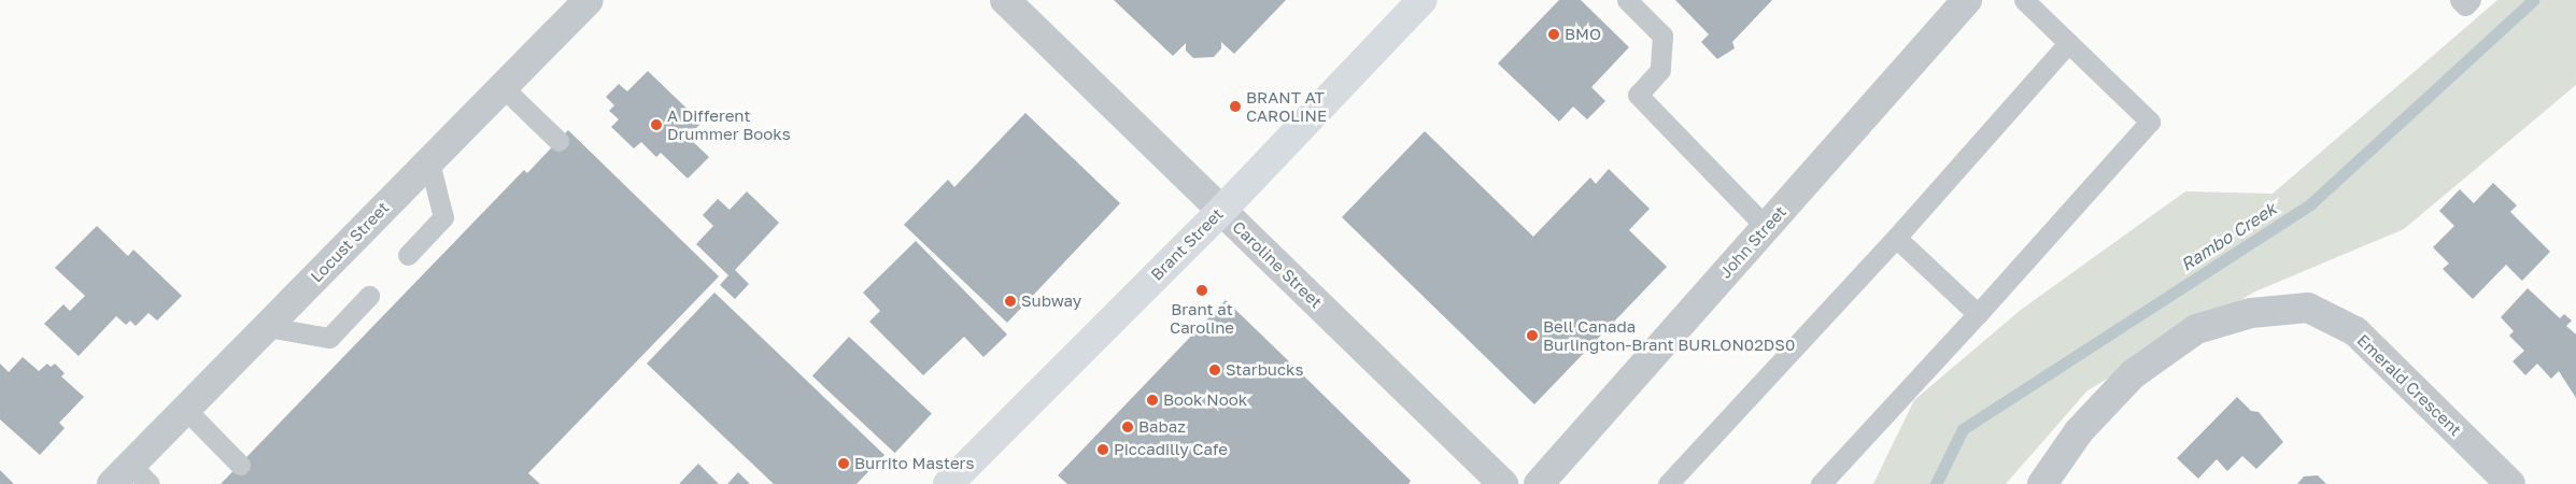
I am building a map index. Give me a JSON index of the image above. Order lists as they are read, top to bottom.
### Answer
{
  "streets": {
    "main road": ["Brant Street"],
    "street": [
      "Locust Street",
      "John Street",
      "Caroline Street",
      "Emerald Crescent"
    ]
  },
  "crossings": [
    ["Brant Street", "Caroline Street"]
  ],
  "water": ["Rambo Creek"],
  "places": [
    "BMO",
    "BRANT AT CAROLINE",
    "A Different Drummer Books",
    "Brant at Caroline",
    "Subway",
    "Bell Canada Burlington-Brant BURLON02DS0",
    "Starbucks",
    "Book Nook",
    "Babaz",
    "Piccadilly Cafe",
    "Burrito Masters"
  ]
}
